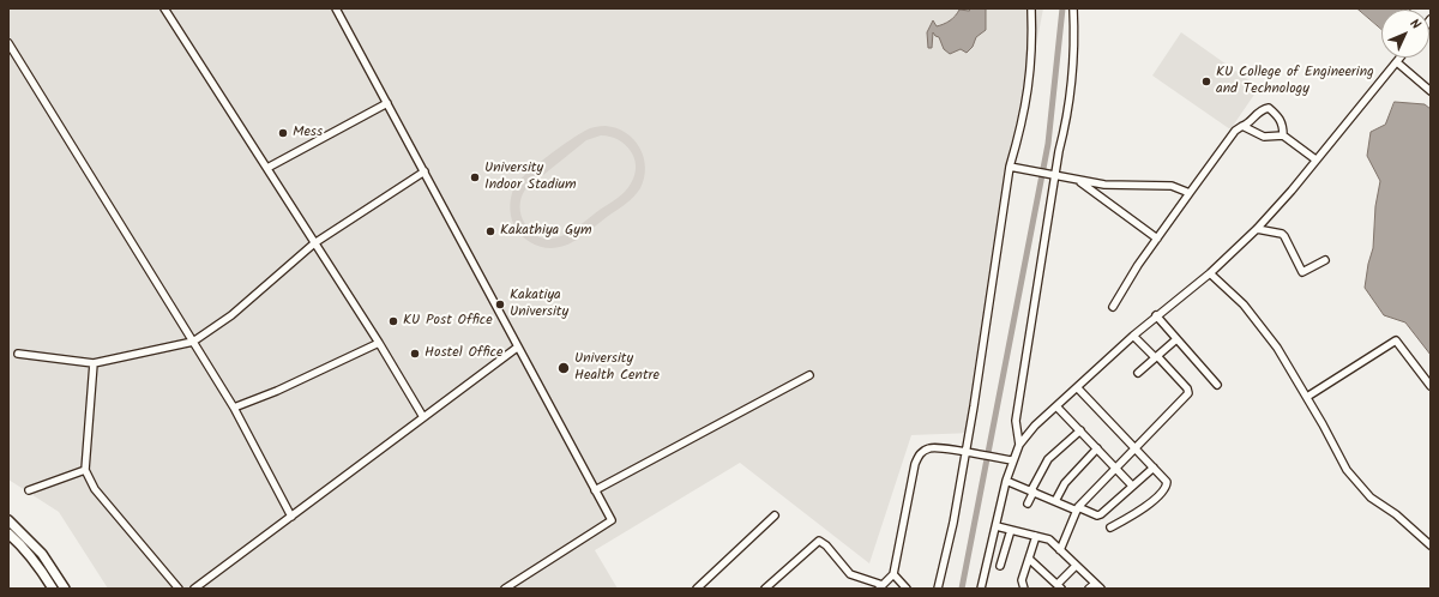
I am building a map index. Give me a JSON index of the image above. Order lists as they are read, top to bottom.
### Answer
{
  "places": [
    "KU College of Engineering and Technology",
    "Mess",
    "University Indoor Stadium",
    "Kakathiya Gym",
    "Kakatiya University",
    "KU Post Office",
    "Hostel Office",
    "University Health Centre"
  ],
  "north": "top right"
}
